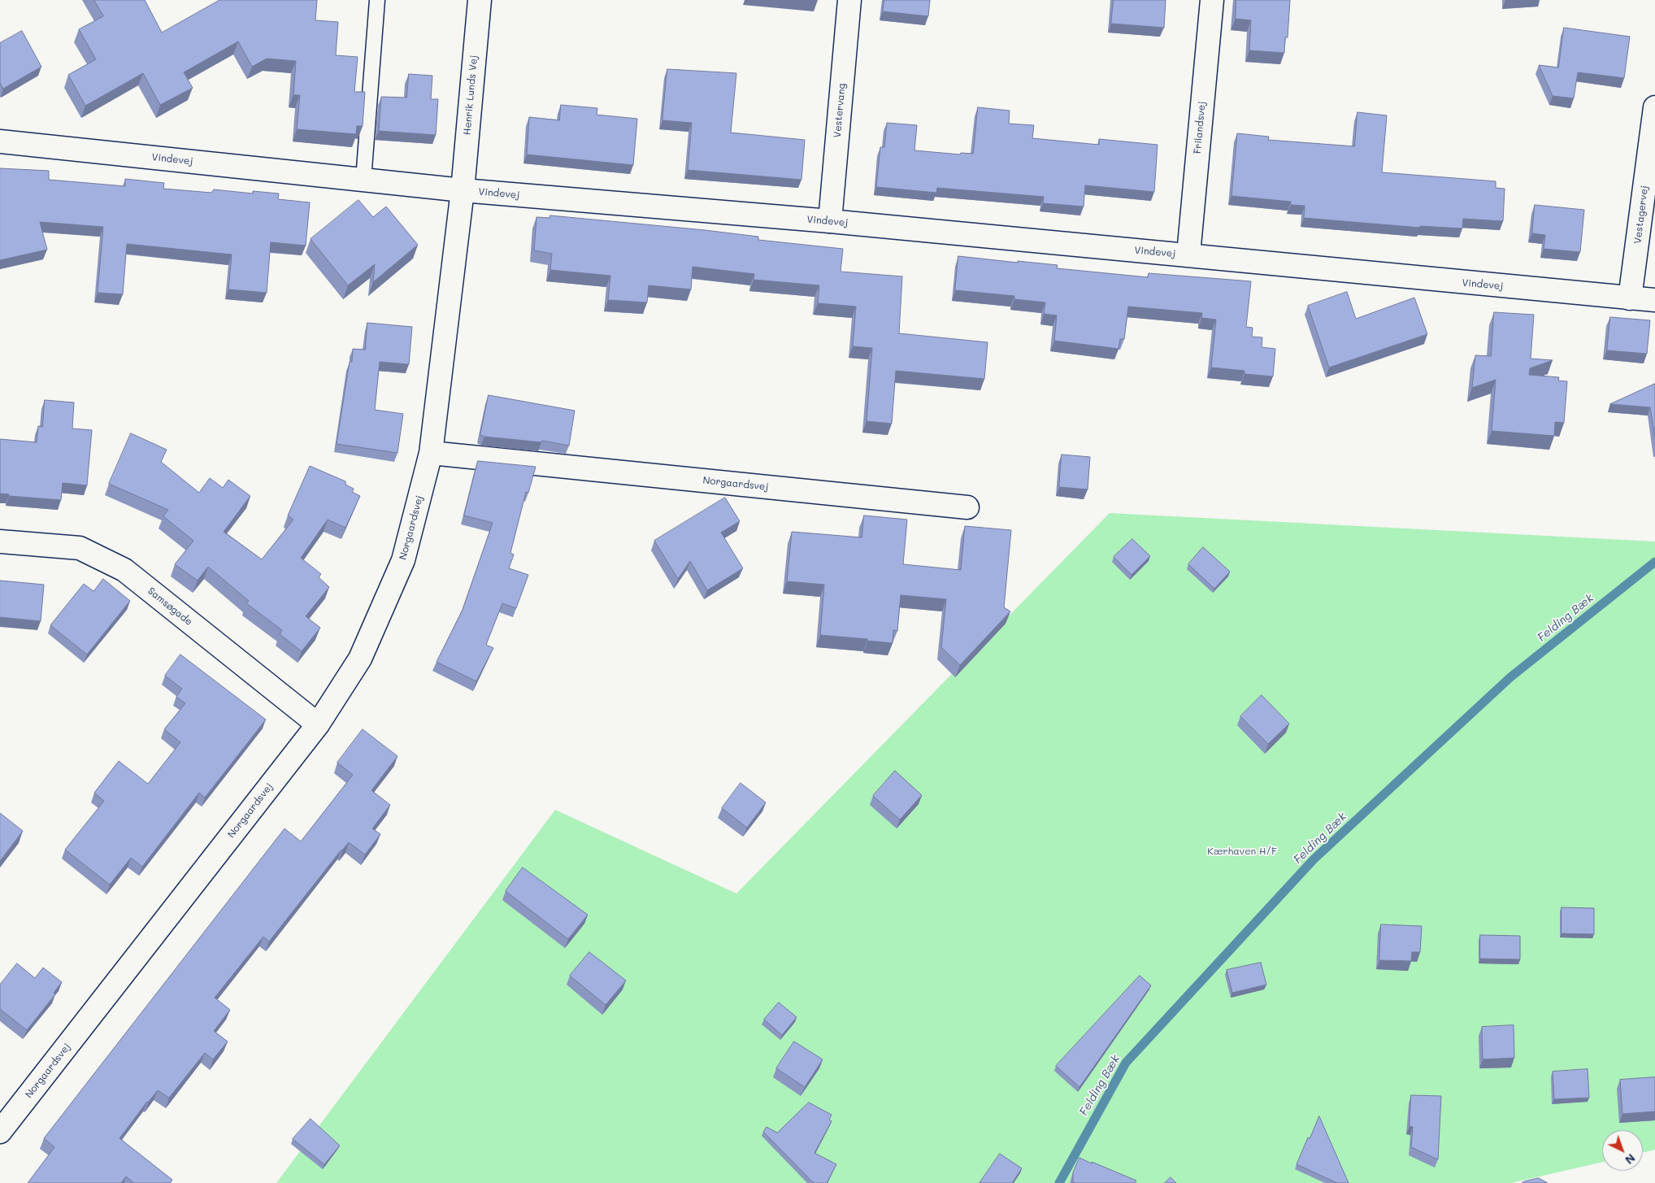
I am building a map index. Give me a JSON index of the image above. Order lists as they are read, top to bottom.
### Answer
{
  "streets": {
    "street": [
      "Henrik Lunds Vej",
      "Vestervang",
      "Frilandsvej",
      "Vindevej",
      "Vestagervej",
      "Norgaardsvej",
      "Samsøgade"
    ]
  },
  "crossings": [
    ["Henrik Lunds Vej", "Vindevej"],
    ["Henrik Lunds Vej", "Norgaardsvej"],
    ["Vestervang", "Vindevej"],
    ["Frilandsvej", "Vindevej"],
    ["Vindevej", "Vestagervej"],
    ["Vindevej", "Norgaardsvej"],
    ["Norgaardsvej", "Samsøgade"]
  ],
  "water": ["Felding Bæk"],
  "parks": ["Kærhaven H/F"],
  "north": "bottom right"
}
